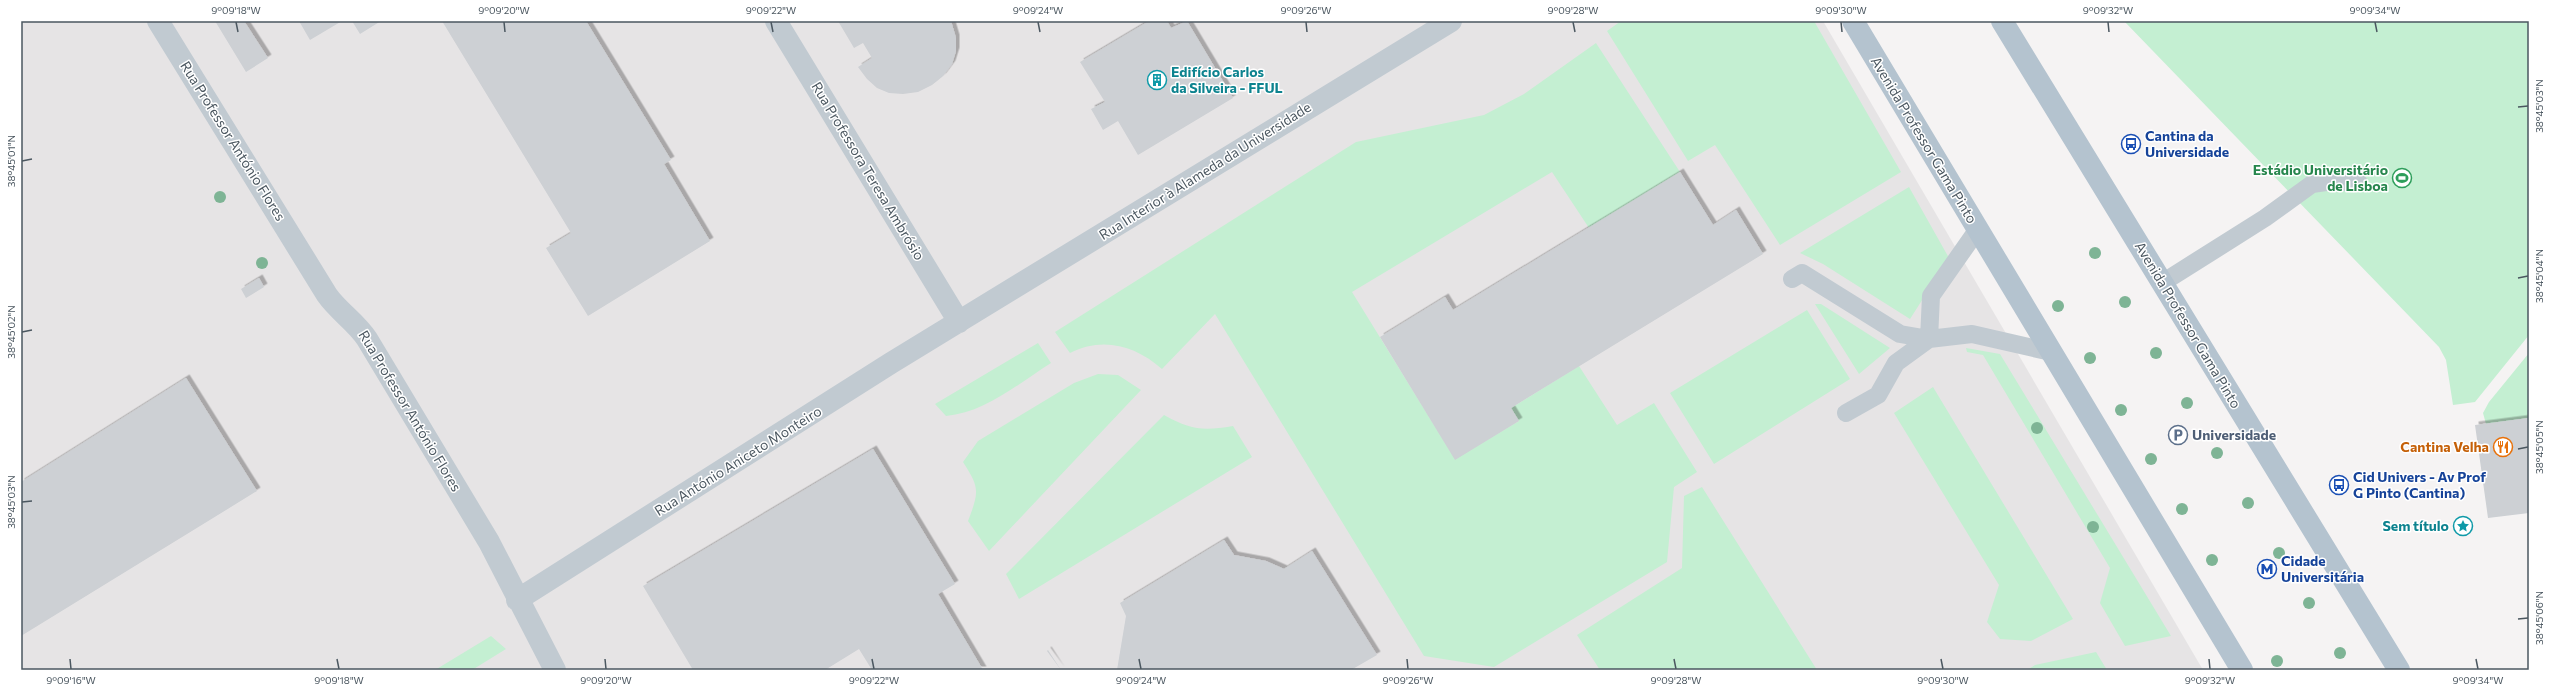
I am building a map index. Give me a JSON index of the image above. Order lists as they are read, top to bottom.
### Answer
{
  "streets": {
    "main road": ["Avenida Professor Gama Pinto"],
    "street": [
      "Rua Professor António Flores",
      "Rua Professora Teresa Ambrósio",
      "Rua Interior à Alameda da Universidade",
      "Rua António Aniceto Monteiro"
    ]
  },
  "crossings": [
    ["Rua Professor António Flores", "Rua António Aniceto Monteiro"],
    ["Rua Professora Teresa Ambrósio", "Rua Interior à Alameda da Universidade"],
    ["Rua Professora Teresa Ambrósio", "Rua António Aniceto Monteiro"],
    ["Rua Interior à Alameda da Universidade", "Rua António Aniceto Monteiro"]
  ],
  "places": {
    "building": ["Edifício Carlos da Silveira - FFUL"],
    "bus stop": ["Cantina da Universidade", "Cid Univers - Av Prof G Pinto (Cantina)"],
    "sports": ["Estádio Universitário de Lisboa"],
    "parking": ["Universidade"],
    "restaurant": ["Cantina Velha"],
    "place": ["Sem título"],
    "metro station": ["Cidade Universitária"]
  },
  "coordinates": [
    "9°09'18\"W",
    "9°09'20\"W",
    "9°09'22\"W",
    "9°09'24\"W",
    "9°09'26\"W",
    "9°09'28\"W",
    "9°09'30\"W",
    "9°09'32\"W",
    "9°09'34\"W",
    "38°45'03\"N",
    "38°45'01\"N",
    "38°45'04\"N",
    "38°45'02\"N",
    "38°45'05\"N",
    "38°45'06\"N",
    "9°09'16\"W"
  ]
}
